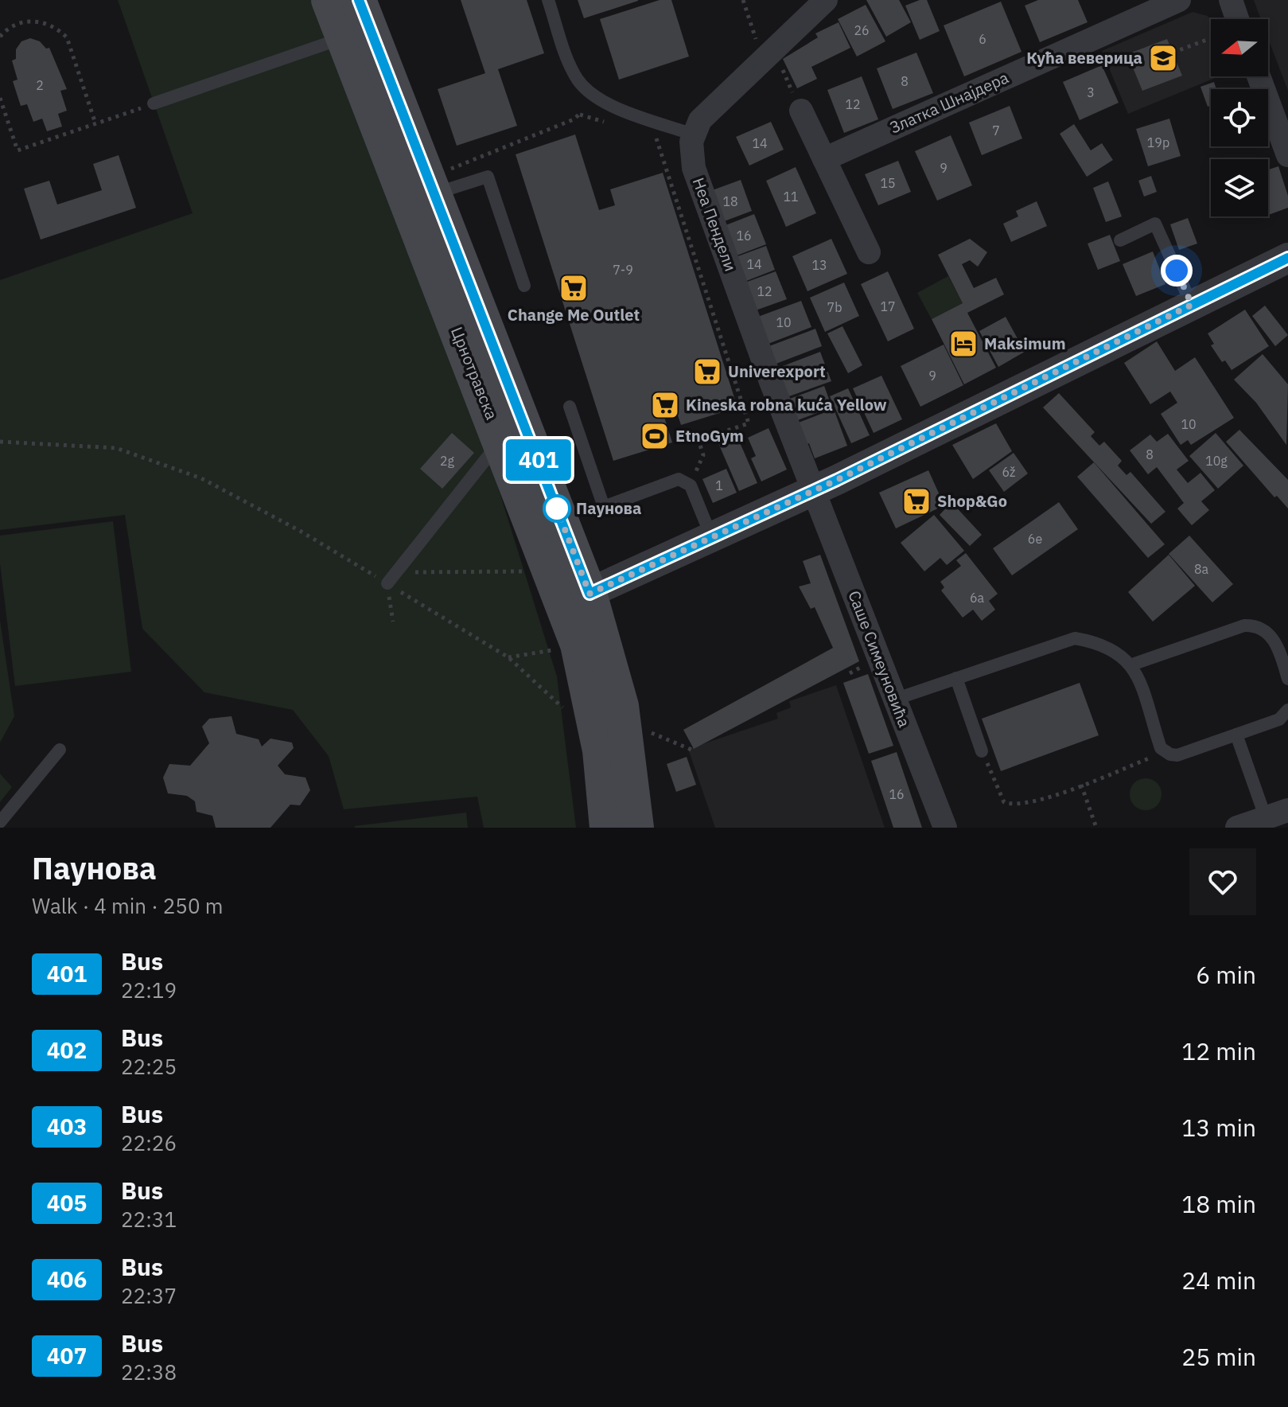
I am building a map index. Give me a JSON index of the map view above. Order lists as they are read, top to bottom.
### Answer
{
  "streets": {
    "main road": ["Црнотравска"],
    "street": ["Златка Шнајдера", "Неа Пендели", "Саше Симеуновића"]
  },
  "crossings": [
    ["Неа Пендели", "Саше Симеуновића"]
  ],
  "places": {
    "school or university": ["Кућа веверица"],
    "supermarket": [
      "Change Me Outlet",
      "Univerexport",
      "Kineska robna kuća Yellow",
      "Shop&Go"
    ],
    "hotel": ["Maksimum"],
    "sports": ["EtnoGym"],
    "other": ["Паунова"]
  },
  "lines": ["bus line 401"],
  "house_numbers": [
    "26",
    "6",
    "8",
    "2",
    "3",
    "12",
    "7",
    "19p",
    "14",
    "9",
    "15",
    "11",
    "18",
    "16",
    "14",
    "13",
    "7-9",
    "12",
    "17",
    "7b",
    "10",
    "9",
    "10",
    "8",
    "2g",
    "10g",
    "6ž",
    "1",
    "6e",
    "8a",
    "6a",
    "16"
  ],
  "north": "left",
  "page": {
    "on_map": "401",
    "heading": ["Паунова", "Walk · 4 min · 250 m"],
    "list": [
      {
        "mark": "401",
        "name": "Bus",
        "note": "22:19",
        "value": "6 min"
      },
      {
        "mark": "402",
        "name": "Bus",
        "note": "22:25",
        "value": "12 min"
      },
      {
        "mark": "403",
        "name": "Bus",
        "note": "22:26",
        "value": "13 min"
      },
      {
        "mark": "405",
        "name": "Bus",
        "note": "22:31",
        "value": "18 min"
      },
      {
        "mark": "406",
        "name": "Bus",
        "note": "22:37",
        "value": "24 min"
      },
      {
        "mark": "407",
        "name": "Bus",
        "note": "22:38",
        "value": "25 min"
      }
    ]
  }
}
